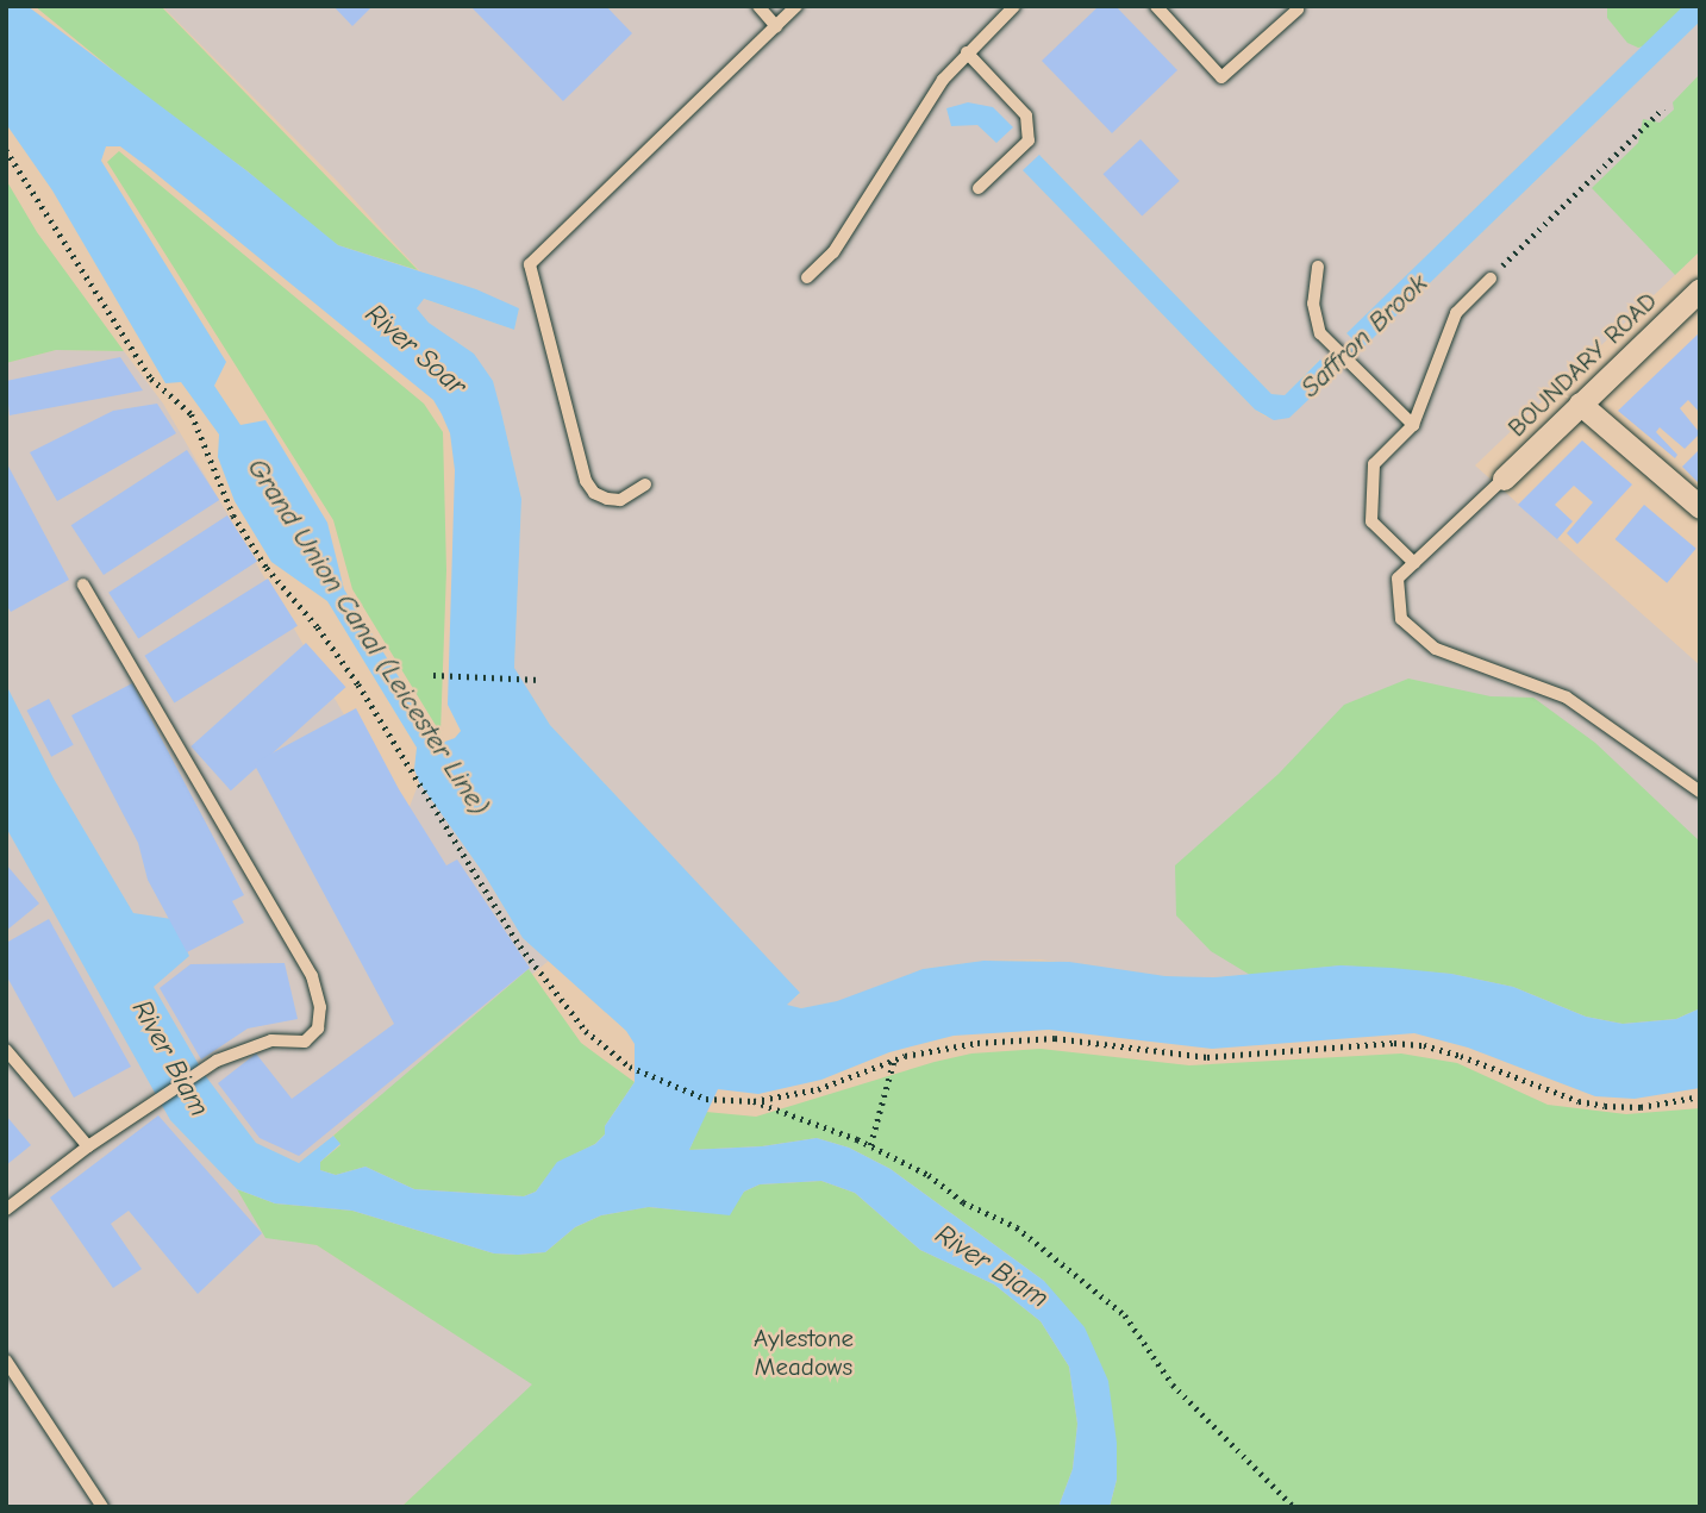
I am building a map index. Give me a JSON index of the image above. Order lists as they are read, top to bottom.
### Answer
{
  "streets": {
    "street": ["BOUNDARY ROAD"]
  },
  "water": [
    "Saffron Brook",
    "River Soar",
    "Grand Union Canal (Leicester Line)",
    "River Biam"
  ],
  "parks": ["Aylestone Meadows"]
}
